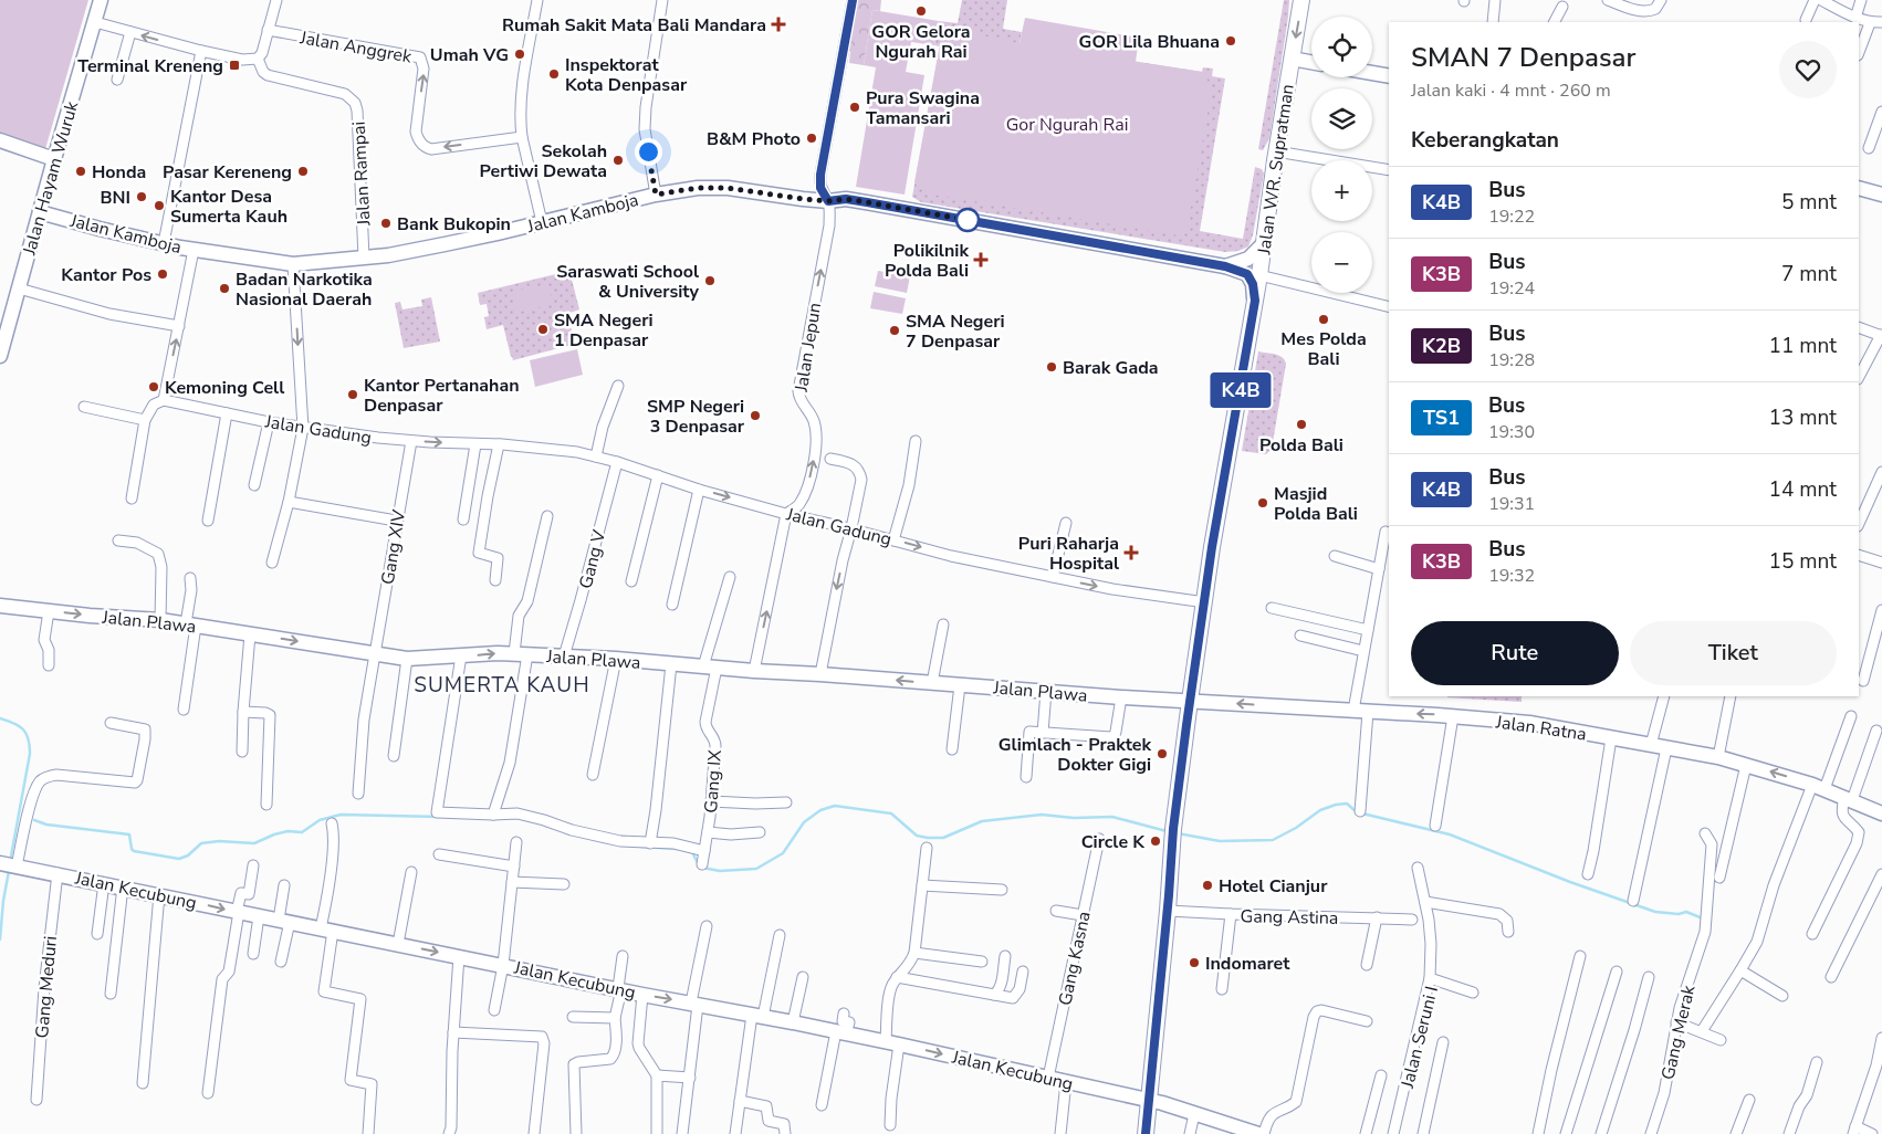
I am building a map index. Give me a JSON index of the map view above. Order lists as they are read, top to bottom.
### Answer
{
  "streets": {
    "main road": ["Jalan WR. Supratman"],
    "street": [
      "Jalan Anggrek",
      "Jalan Rampai",
      "Jalan Hayam Wuruk",
      "Jalan Kamboja",
      "Jalan Jepun",
      "Jalan Gadung",
      "Gang XIV",
      "Gang V",
      "Jalan Plawa",
      "Jalan Ratna",
      "Gang IX",
      "Jalan Kecubung",
      "Gang Astina",
      "Gang Kasna",
      "Gang Meduri",
      "Gang Merak",
      "Jalan Seruni I"
    ]
  },
  "crossings": [
    ["Jalan WR. Supratman", "Jalan Kamboja"],
    ["Jalan WR. Supratman", "Jalan Gadung"],
    ["Jalan WR. Supratman", "Jalan Plawa"],
    ["Jalan WR. Supratman", "Jalan Ratna"],
    ["Jalan WR. Supratman", "Jalan Kecubung"],
    ["Jalan WR. Supratman", "Gang Astina"],
    ["Jalan Rampai", "Jalan Kamboja"],
    ["Jalan Hayam Wuruk", "Jalan Kamboja"],
    ["Jalan Kamboja", "Jalan Jepun"],
    ["Jalan Jepun", "Jalan Gadung"],
    ["Jalan Gadung", "Gang XIV"],
    ["Jalan Gadung", "Gang V"],
    ["Gang XIV", "Jalan Plawa"],
    ["Gang V", "Jalan Plawa"],
    ["Jalan Plawa", "Jalan Ratna"],
    ["Jalan Plawa", "Gang IX"],
    ["Jalan Kecubung", "Gang Kasna"],
    ["Jalan Kecubung", "Gang Meduri"]
  ],
  "one_way": ["Jalan Jepun", "Jalan Gadung"],
  "districts": ["SUMERTA KAUH"],
  "parks": ["Gor Ngurah Rai"],
  "places": {
    "other": [
      "GOR Gelora Ngurah Rai",
      "GOR Lila Bhuana",
      "Umah VG",
      "Inspektorat Kota Denpasar",
      "Pura Swagina Tamansari",
      "B&M Photo",
      "Sekolah Pertiwi Dewata",
      "Honda",
      "Pasar Kereneng",
      "BNI",
      "Kantor Desa Sumerta Kauh",
      "Bank Bukopin",
      "Kantor Pos",
      "Saraswati School & University",
      "Badan Narkotika Nasional Daerah",
      "Mes Polda Bali",
      "SMA Negeri 1 Denpasar",
      "SMA Negeri 7 Denpasar",
      "Barak Gada",
      "Kemoning Cell",
      "Kantor Pertanahan Denpasar",
      "SMP Negeri 3 Denpasar",
      "Polda Bali",
      "Masjid Polda Bali",
      "Glimlach - Praktek Dokter Gigi",
      "Circle K",
      "Hotel Cianjur",
      "Indomaret"
    ],
    "health": ["Rumah Sakit Mata Bali Mandara", "Polikilnik Polda Bali", "Puri Raharja Hospital"],
    "transit": ["Terminal Kreneng"]
  },
  "lines": ["bus line K4B"],
  "page": {
    "on_map": "K4B",
    "map_buttons": ["+", "−"],
    "heading": [
      ["SMAN 7 Denpasar", "Jalan kaki · 4 mnt · 260 m"],
      "Keberangkatan"
    ],
    "list": [
      {
        "mark": "K4B",
        "name": "Bus",
        "note": "19:22",
        "value": "5 mnt"
      },
      {
        "mark": "K3B",
        "name": "Bus",
        "note": "19:24",
        "value": "7 mnt"
      },
      {
        "mark": "K2B",
        "name": "Bus",
        "note": "19:28",
        "value": "11 mnt"
      },
      {
        "mark": "TS1",
        "name": "Bus",
        "note": "19:30",
        "value": "13 mnt"
      },
      {
        "mark": "K4B",
        "name": "Bus",
        "note": "19:31",
        "value": "14 mnt"
      },
      {
        "mark": "K3B",
        "name": "Bus",
        "note": "19:32",
        "value": "15 mnt"
      }
    ],
    "buttons": ["Rute", "Tiket"]
  }
}
